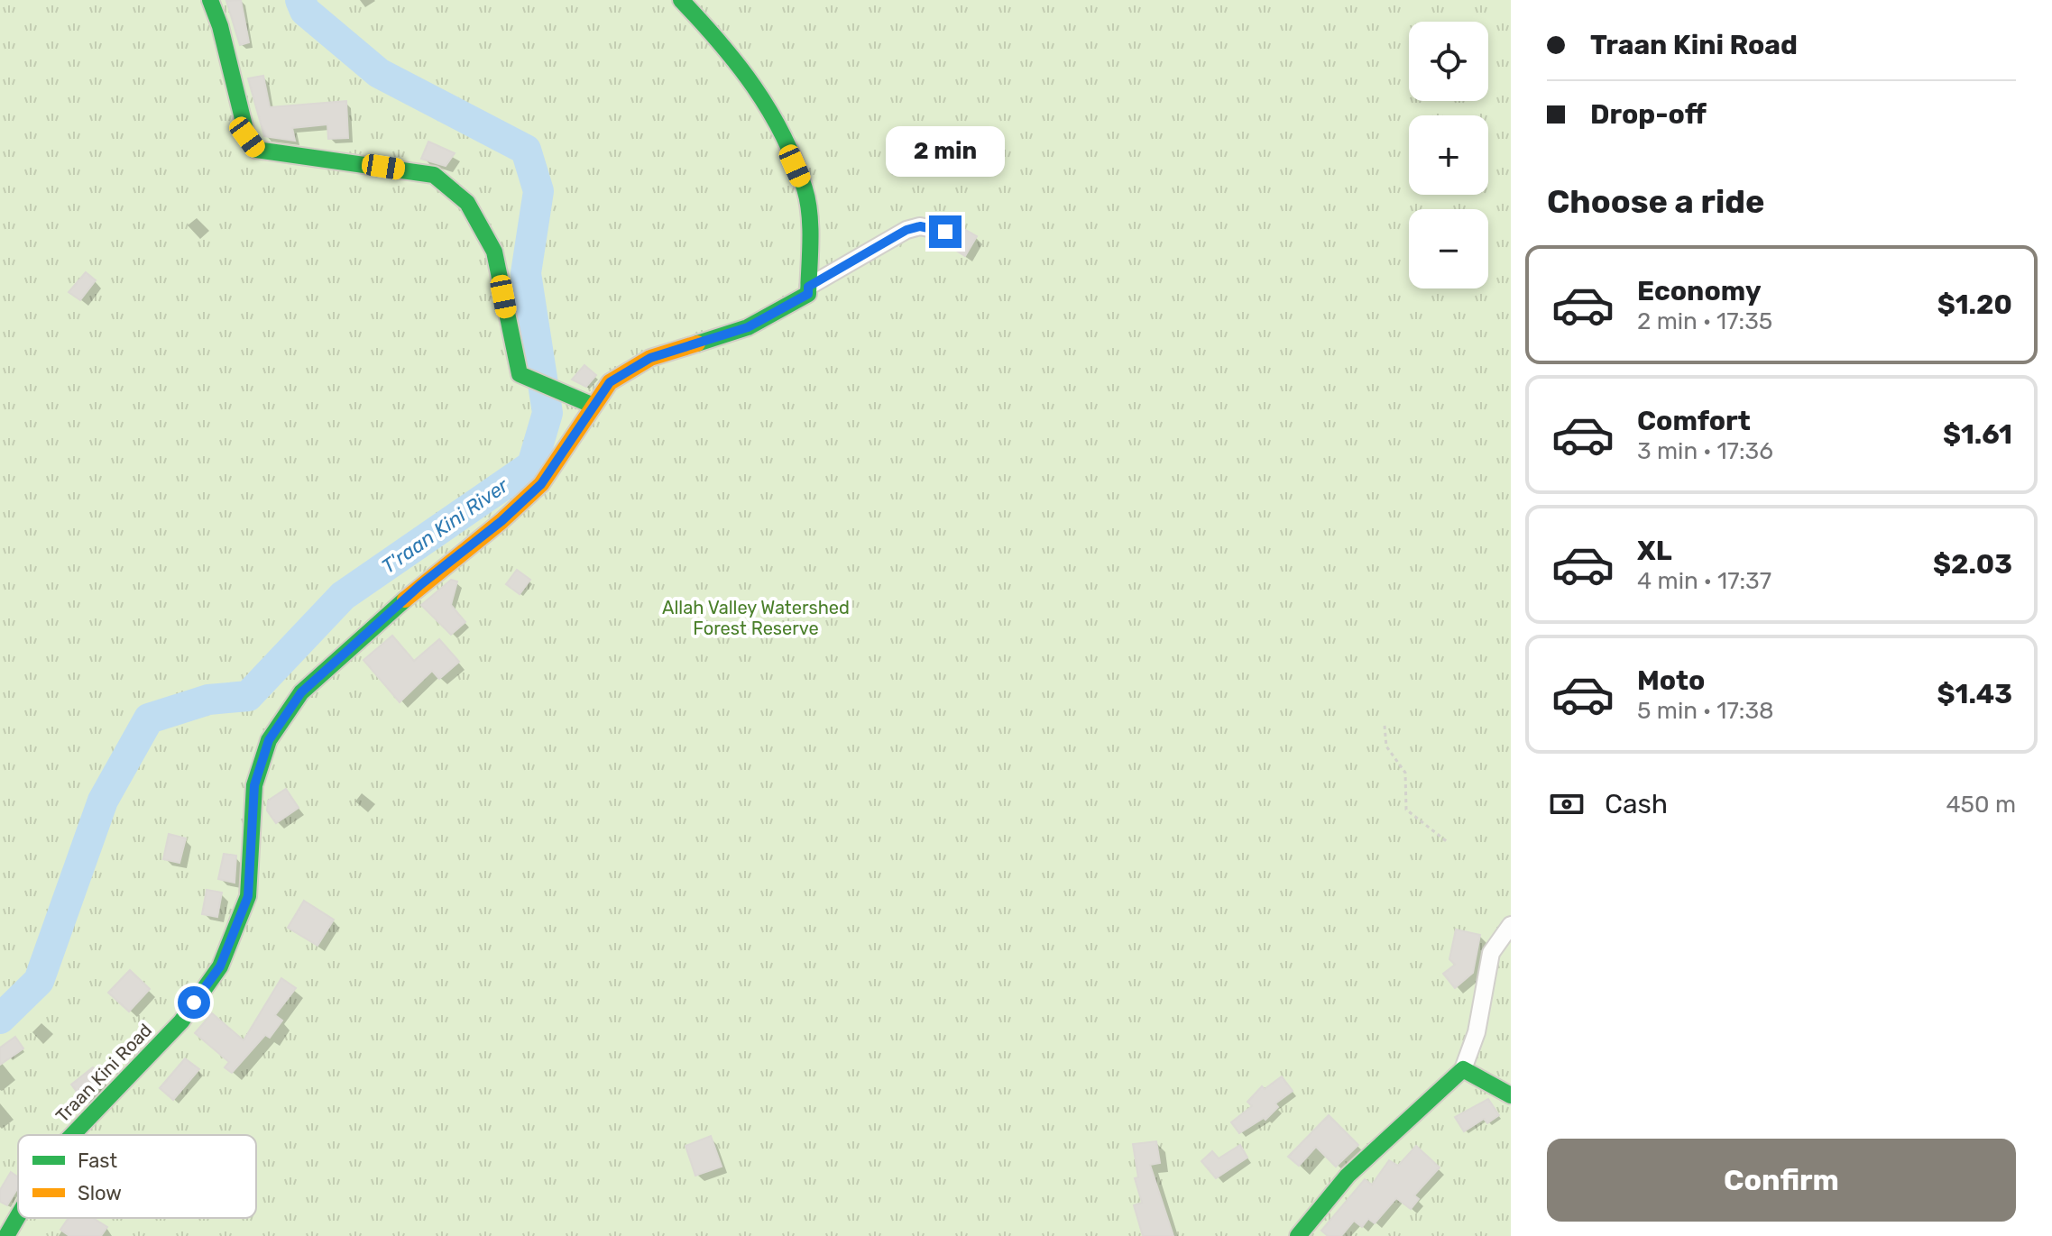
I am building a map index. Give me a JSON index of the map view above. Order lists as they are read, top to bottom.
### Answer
{
  "streets": {
    "street": ["Traan Kini Road"]
  },
  "water": ["T'raan Kini River"],
  "parks": ["Allah Valley Watershed Forest Reserve"],
  "legend": ["Fast", "Slow"],
  "page": {
    "banner": ["Traan Kini Road", "Drop-off"],
    "map_buttons": ["+", "−"],
    "bubble": "2 min",
    "heading": "Choose a ride",
    "list": [
      {
        "name": "Economy",
        "note": "2 min · 17:35",
        "value": "$1.20"
      },
      {
        "name": "Comfort",
        "note": "3 min · 17:36",
        "value": "$1.61"
      },
      {
        "name": "XL",
        "note": "4 min · 17:37",
        "value": "$2.03"
      },
      {
        "name": "Moto",
        "note": "5 min · 17:38",
        "value": "$1.43"
      }
    ],
    "pay": ["Cash", "450 m"],
    "buttons": "Confirm"
  }
}
